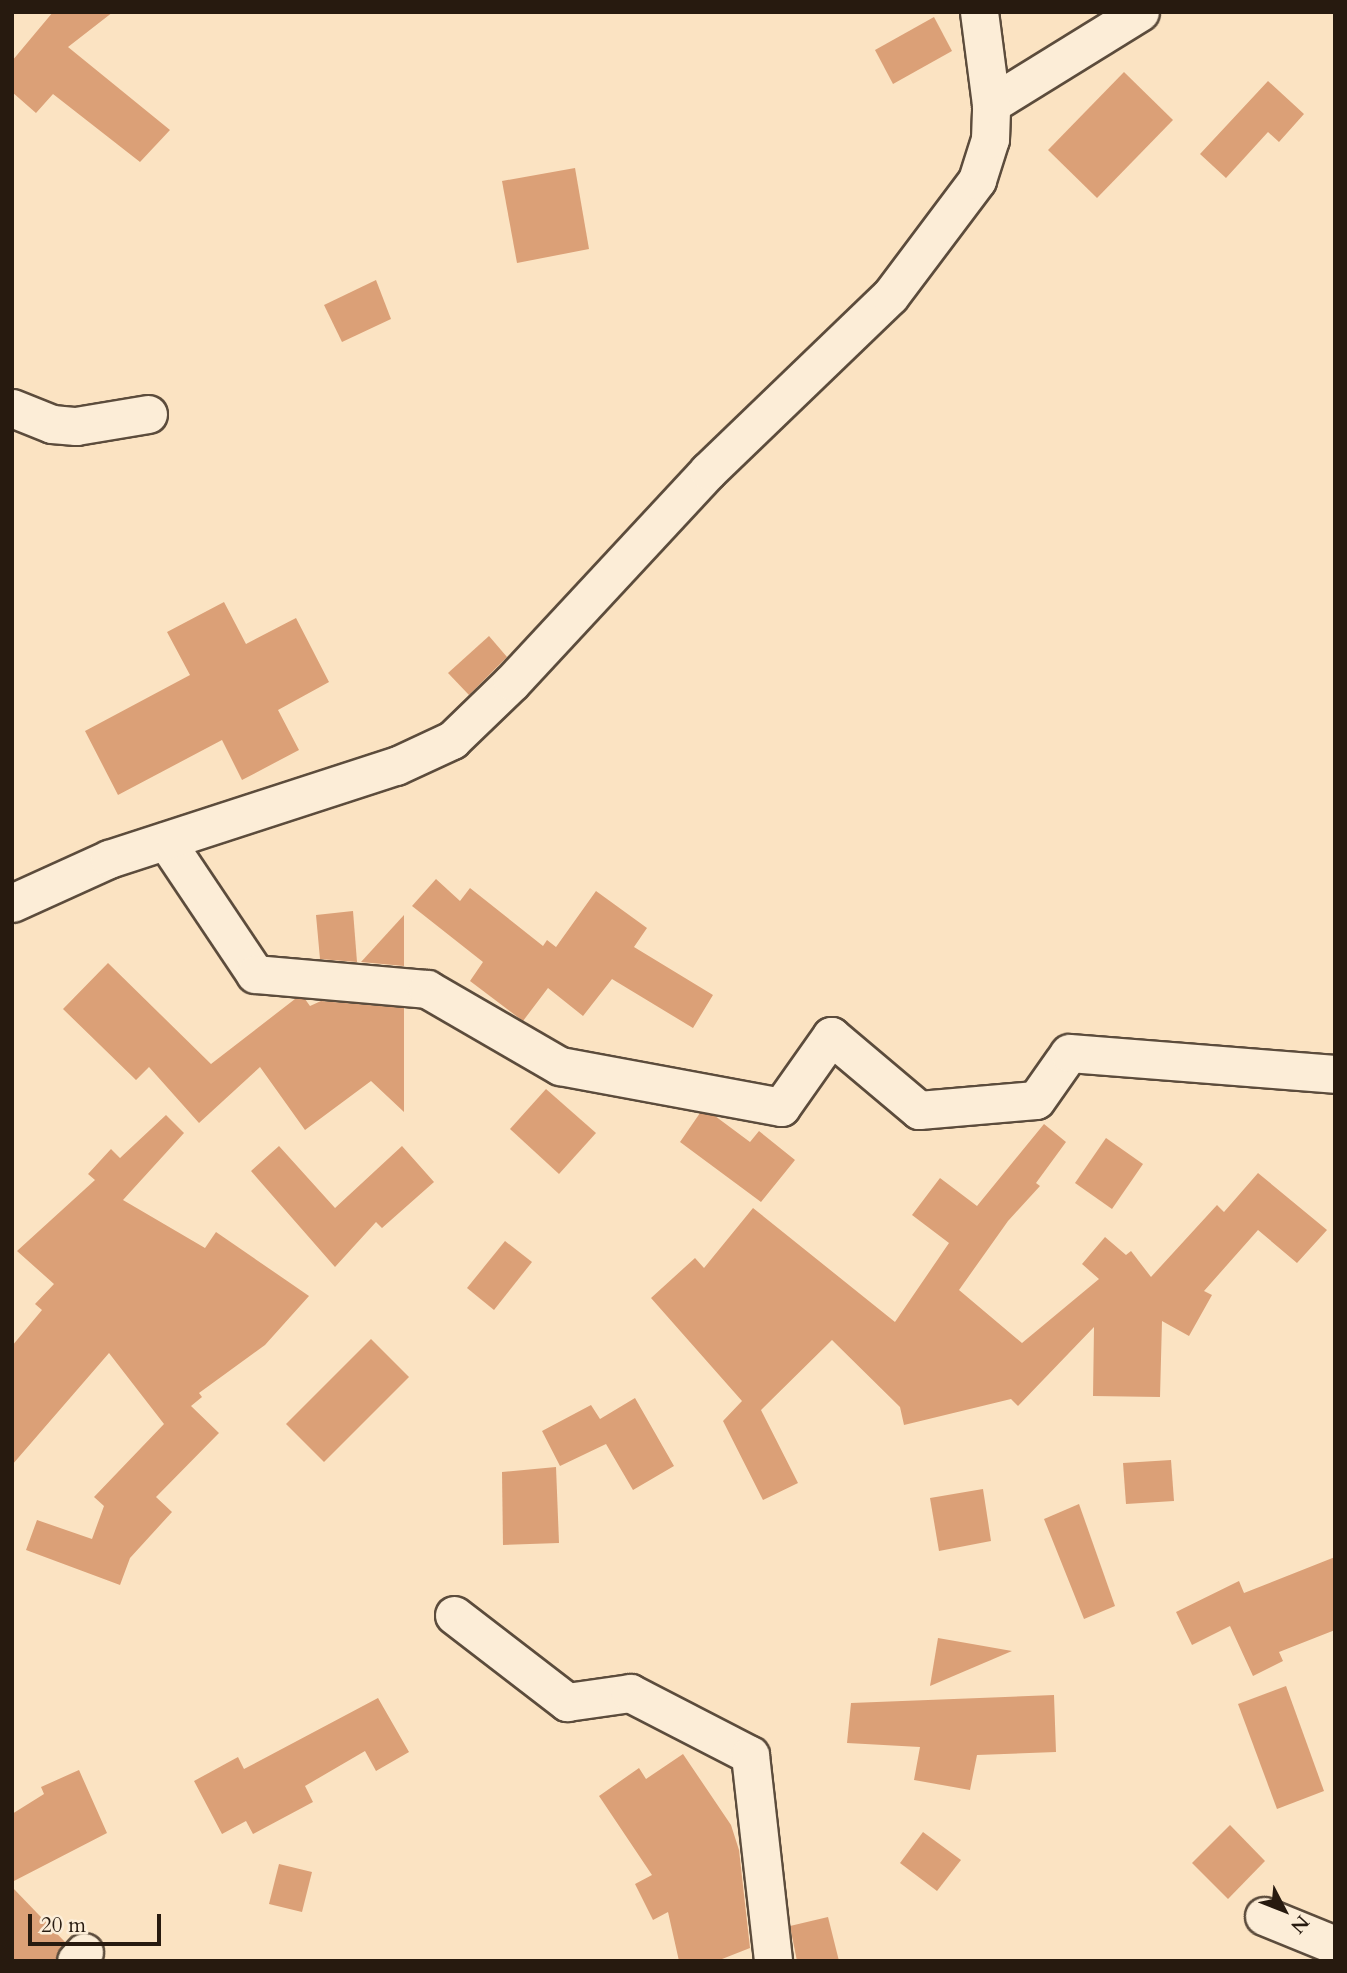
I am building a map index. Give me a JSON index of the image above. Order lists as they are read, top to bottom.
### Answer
{
  "scale_bar": "20 m",
  "north": "bottom right"
}
